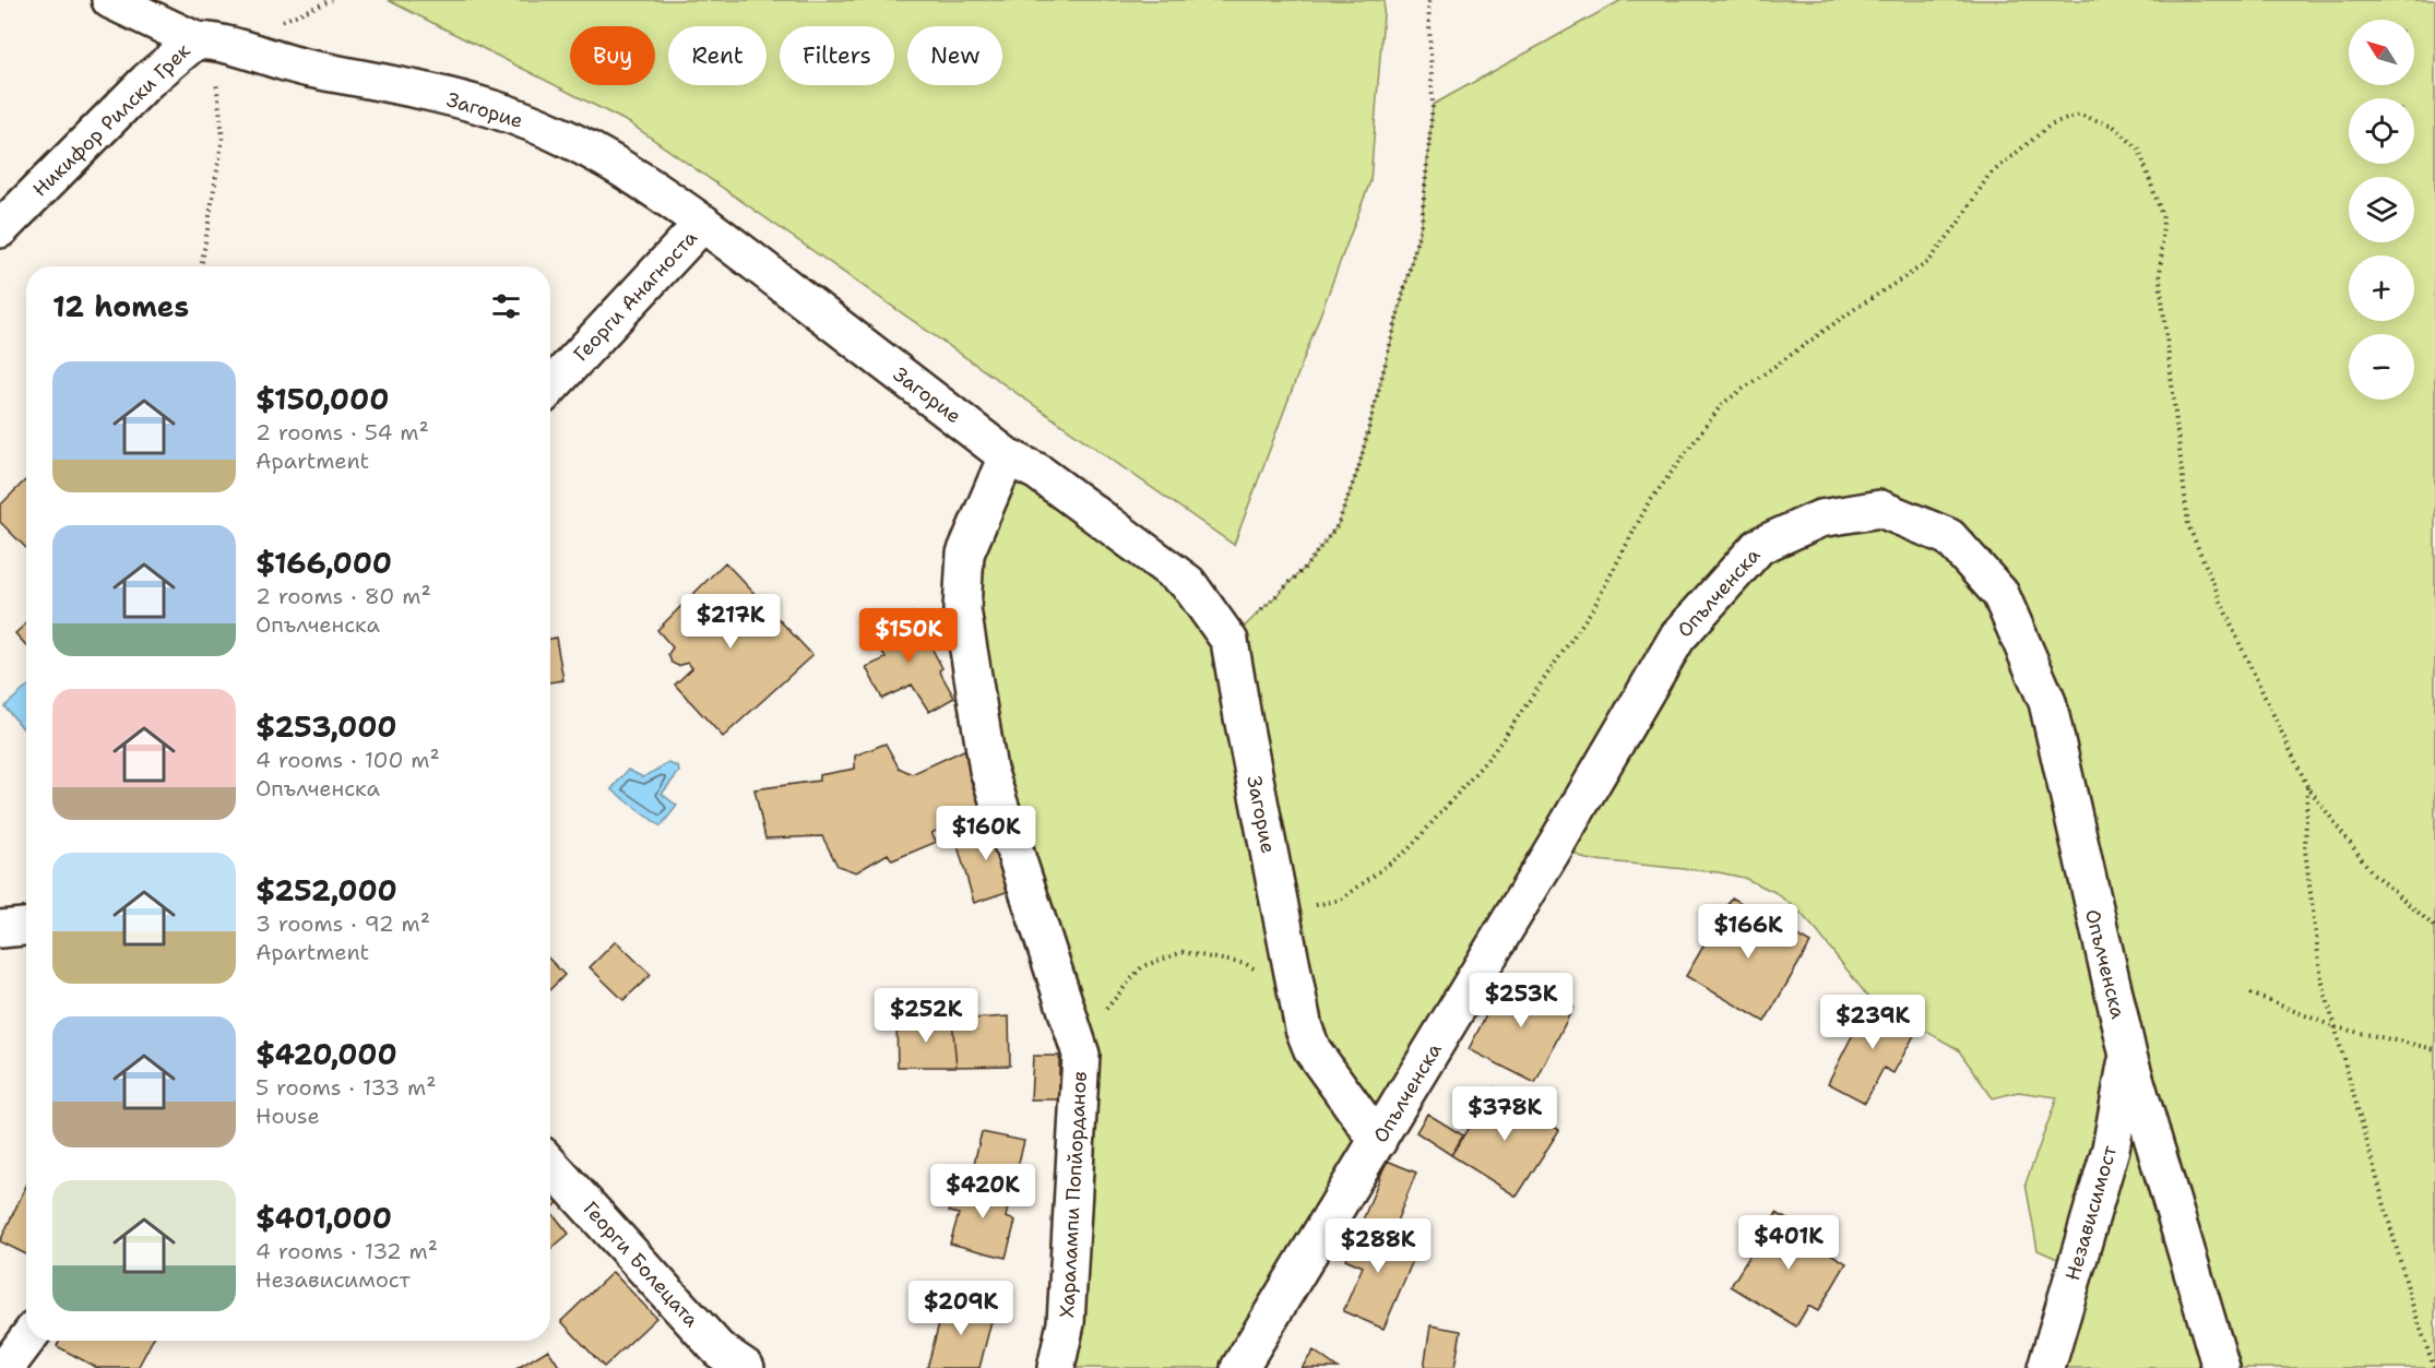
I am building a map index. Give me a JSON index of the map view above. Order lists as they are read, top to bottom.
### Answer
{
  "streets": {
    "street": [
      "Загорие",
      "Никифор Рилски Грек",
      "Георги Анагноста",
      "Опълченска",
      "Харалампи Попйорданов",
      "Независимост",
      "Георги Болецата"
    ]
  },
  "crossings": [
    ["Загорие", "Никифор Рилски Грек"],
    ["Загорие", "Георги Анагноста"],
    ["Загорие", "Опълченска"],
    ["Загорие", "Харалампи Попйорданов"],
    ["Опълченска", "Независимост"]
  ],
  "north": "top left",
  "page": {
    "map_buttons": ["+", "−"],
    "chip": [
      "Buy",
      "Rent",
      "Filters",
      "New"
    ],
    "heading": "12 homes",
    "list": [
      {
        "name": "$150,000",
        "note": "2 rooms · 54 m² · Apartment"
      },
      {
        "name": "$166,000",
        "note": "2 rooms · 80 m² · Опълченска"
      },
      {
        "name": "$253,000",
        "note": "4 rooms · 100 m² · Опълченска"
      },
      {
        "name": "$252,000",
        "note": "3 rooms · 92 m² · Apartment"
      },
      {
        "name": "$420,000",
        "note": "5 rooms · 133 m² · House"
      },
      {
        "name": "$401,000",
        "note": "4 rooms · 132 m² · Независимост"
      }
    ],
    "price": [
      "$217K",
      "$150K",
      "$160K",
      "$166K",
      "$253K",
      "$252K",
      "$239K",
      "$378K",
      "$420K",
      "$401K",
      "$288K",
      "$209K"
    ]
  }
}
